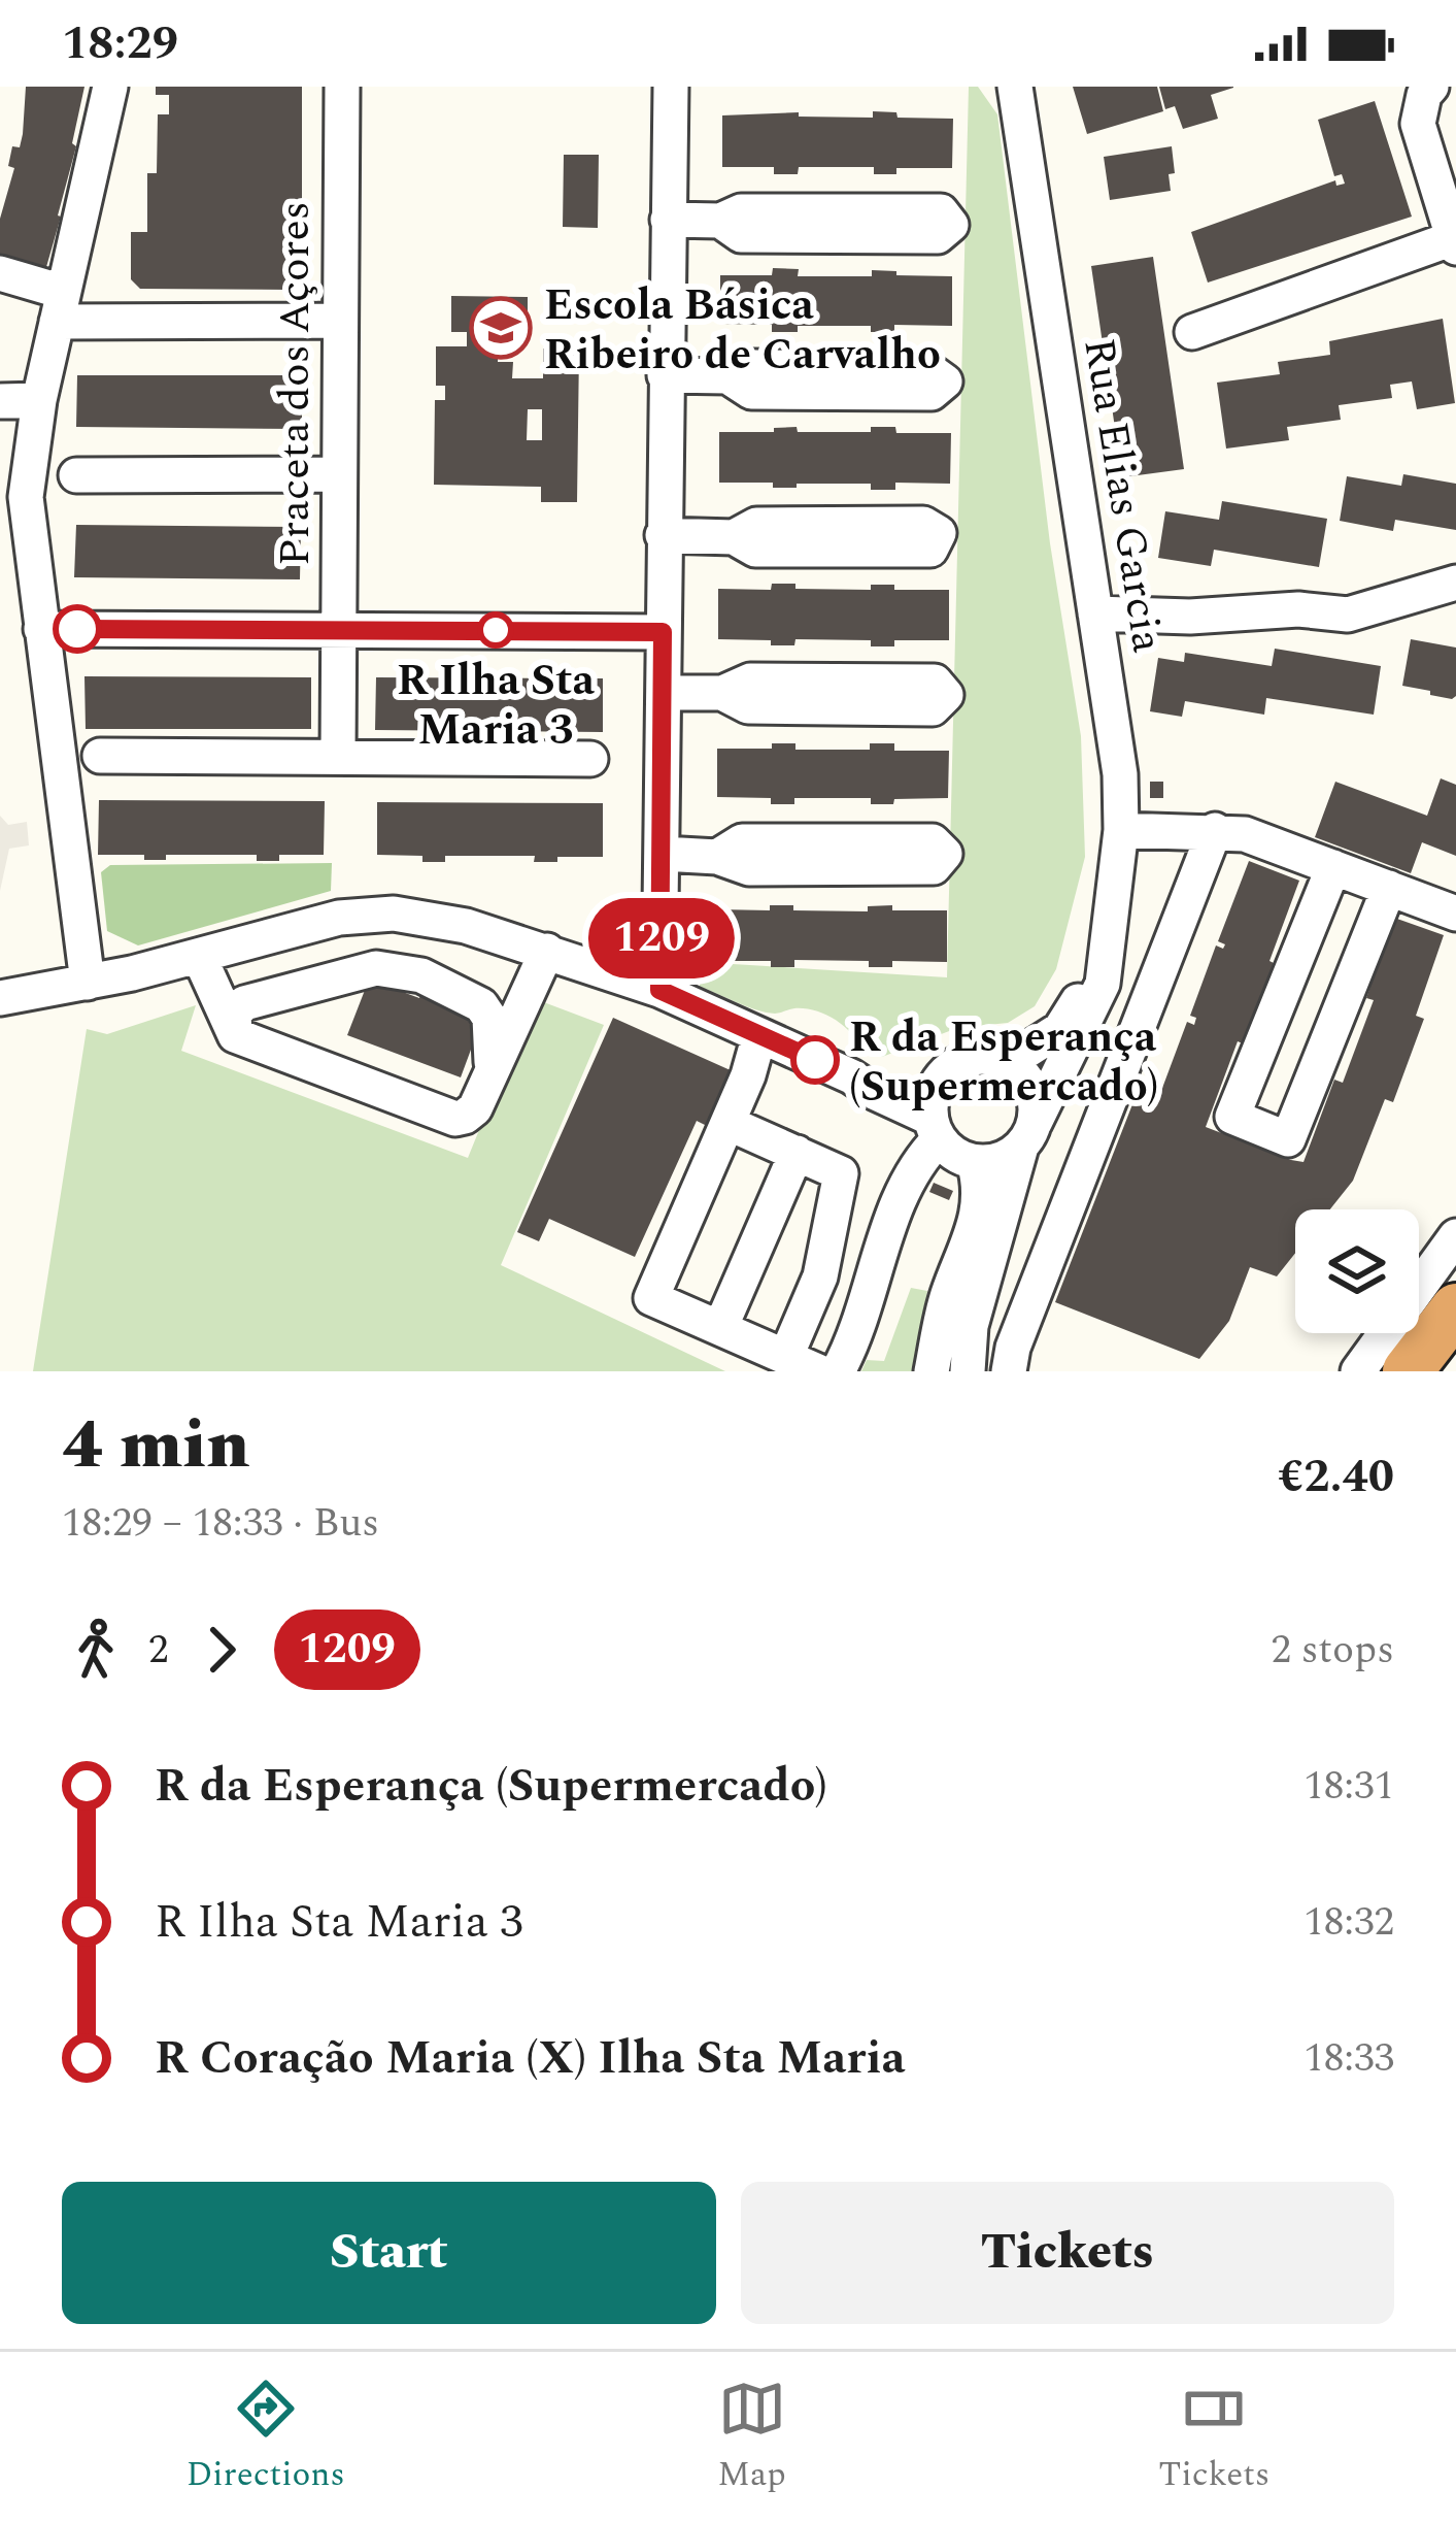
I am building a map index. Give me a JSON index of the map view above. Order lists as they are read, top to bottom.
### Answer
{
  "streets": {
    "street": ["Praceta dos Açores", "Rua Elias Garcia"]
  },
  "places": {
    "school or university": ["Escola Básica Ribeiro de Carvalho"],
    "other": ["R Ilha Sta Maria 3", "R da Esperança (Supermercado)"]
  },
  "lines": ["bus line 1209"],
  "page": {
    "status": "18:29",
    "on_map": "1209",
    "heading": ["4 min", "18:29 – 18:33 · Bus", "€2.40"],
    "legs": ["2", "1209", "2 stops"],
    "list": [
      {
        "name": "R da Esperança (Supermercado)",
        "value": "18:31"
      },
      {
        "name": "R Ilha Sta Maria 3",
        "value": "18:32"
      },
      {
        "name": "R Coração Maria (X) Ilha Sta Maria",
        "value": "18:33"
      }
    ],
    "buttons": ["Start", "Tickets"],
    "tabs": ["Directions", "Map", "Tickets"]
  }
}
